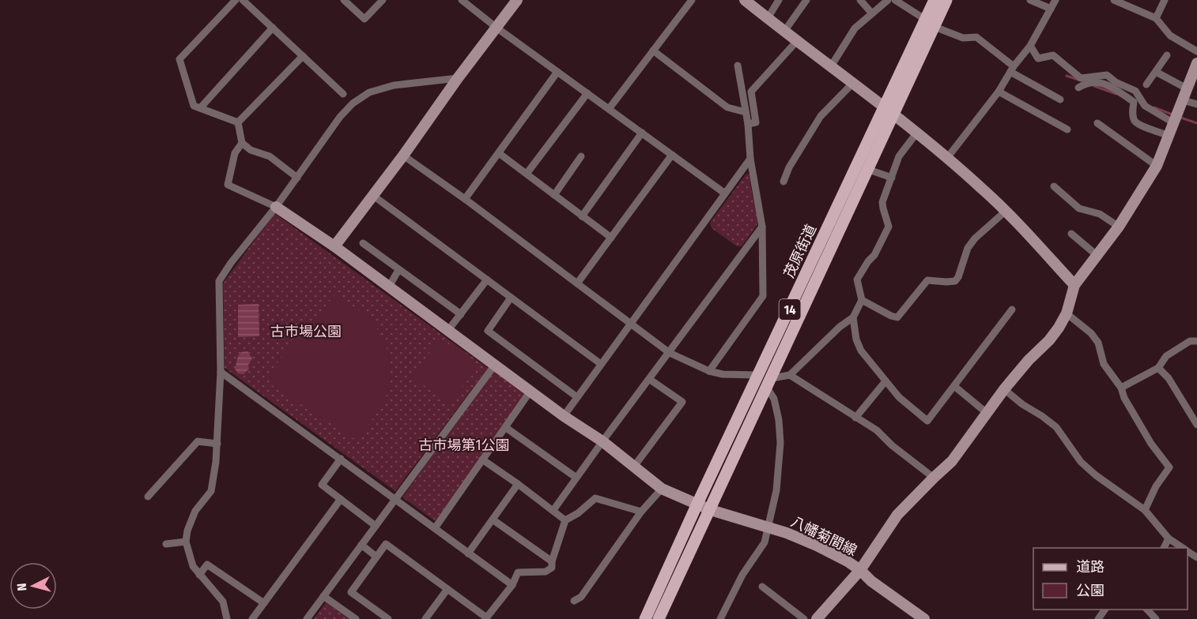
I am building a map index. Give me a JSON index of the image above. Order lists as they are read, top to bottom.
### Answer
{
  "streets": {
    "main road": ["茂原街道", "14"],
    "street": ["八幡菊間線"]
  },
  "crossings": [
    ["茂原街道", "八幡菊間線"]
  ],
  "parks": ["古市場公園", "古市場第1公園"],
  "legend": ["道路", "公園"],
  "north": "left"
}
